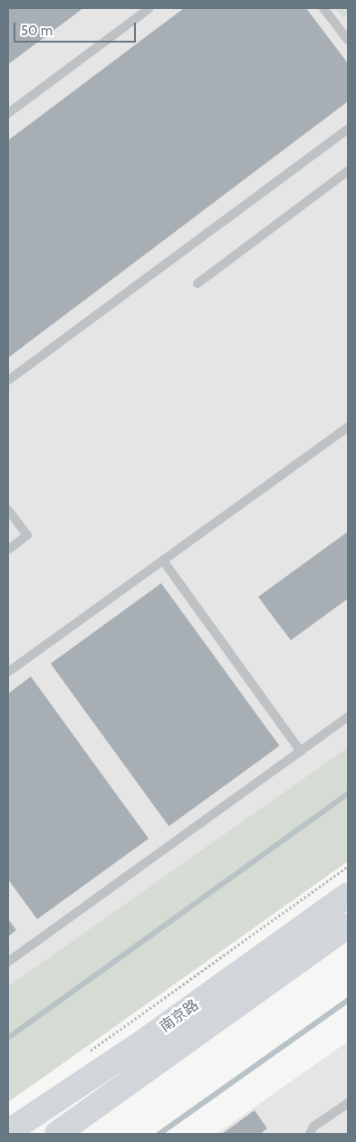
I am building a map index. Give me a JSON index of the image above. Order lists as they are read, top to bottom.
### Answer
{
  "streets": {
    "main road": ["南京路"]
  },
  "scale_bar": "50 m"
}
